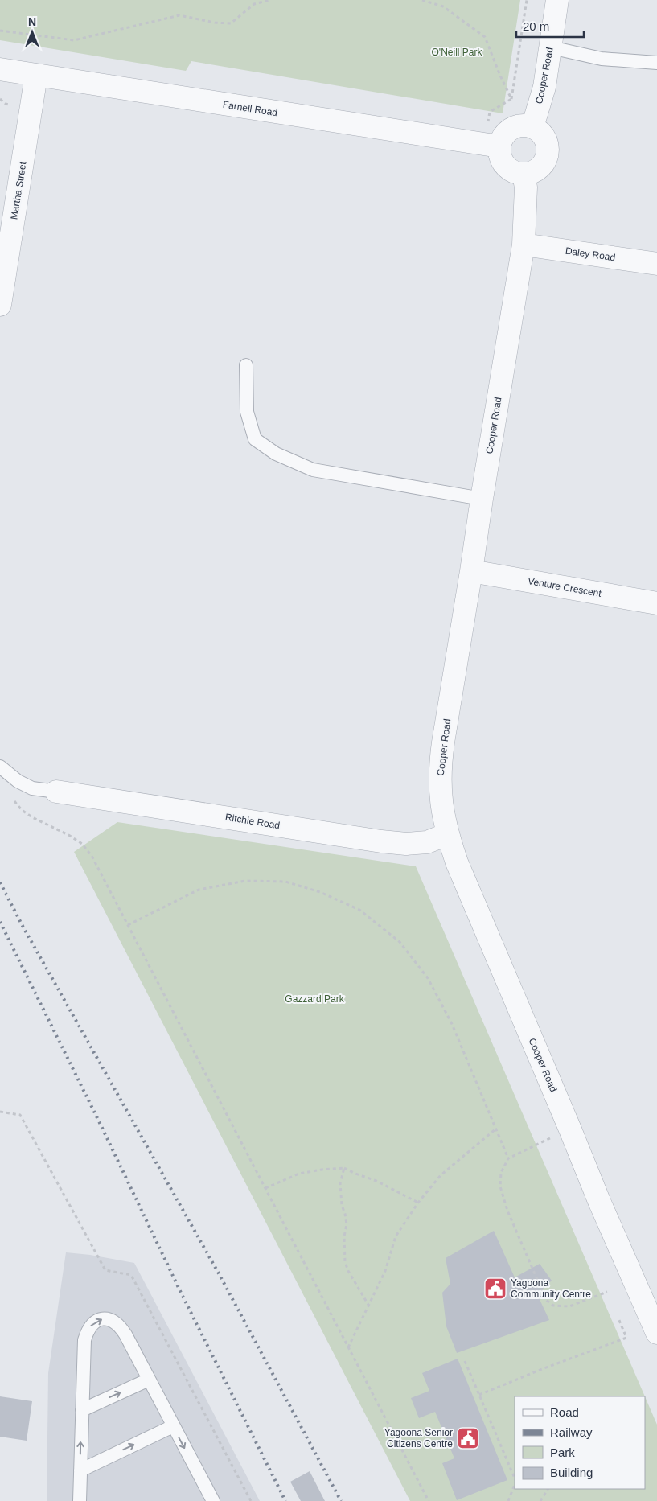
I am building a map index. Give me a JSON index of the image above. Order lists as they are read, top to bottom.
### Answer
{
  "streets": {
    "street": [
      "Cooper Road",
      "Farnell Road",
      "Martha Street",
      "Daley Road",
      "Venture Crescent",
      "Ritchie Road"
    ]
  },
  "crossings": [
    ["Cooper Road", "Farnell Road"],
    ["Cooper Road", "Daley Road"],
    ["Cooper Road", "Venture Crescent"],
    ["Cooper Road", "Ritchie Road"],
    ["Farnell Road", "Martha Street"]
  ],
  "parks": ["O'Neill Park", "Gazzard Park"],
  "places": {
    "public building": ["Yagoona Community Centre", "Yagoona Senior Citizens Centre"]
  },
  "legend": [
    "Road",
    "Railway",
    "Park",
    "Building"
  ],
  "scale_bar": "20 m",
  "north": "top"
}
